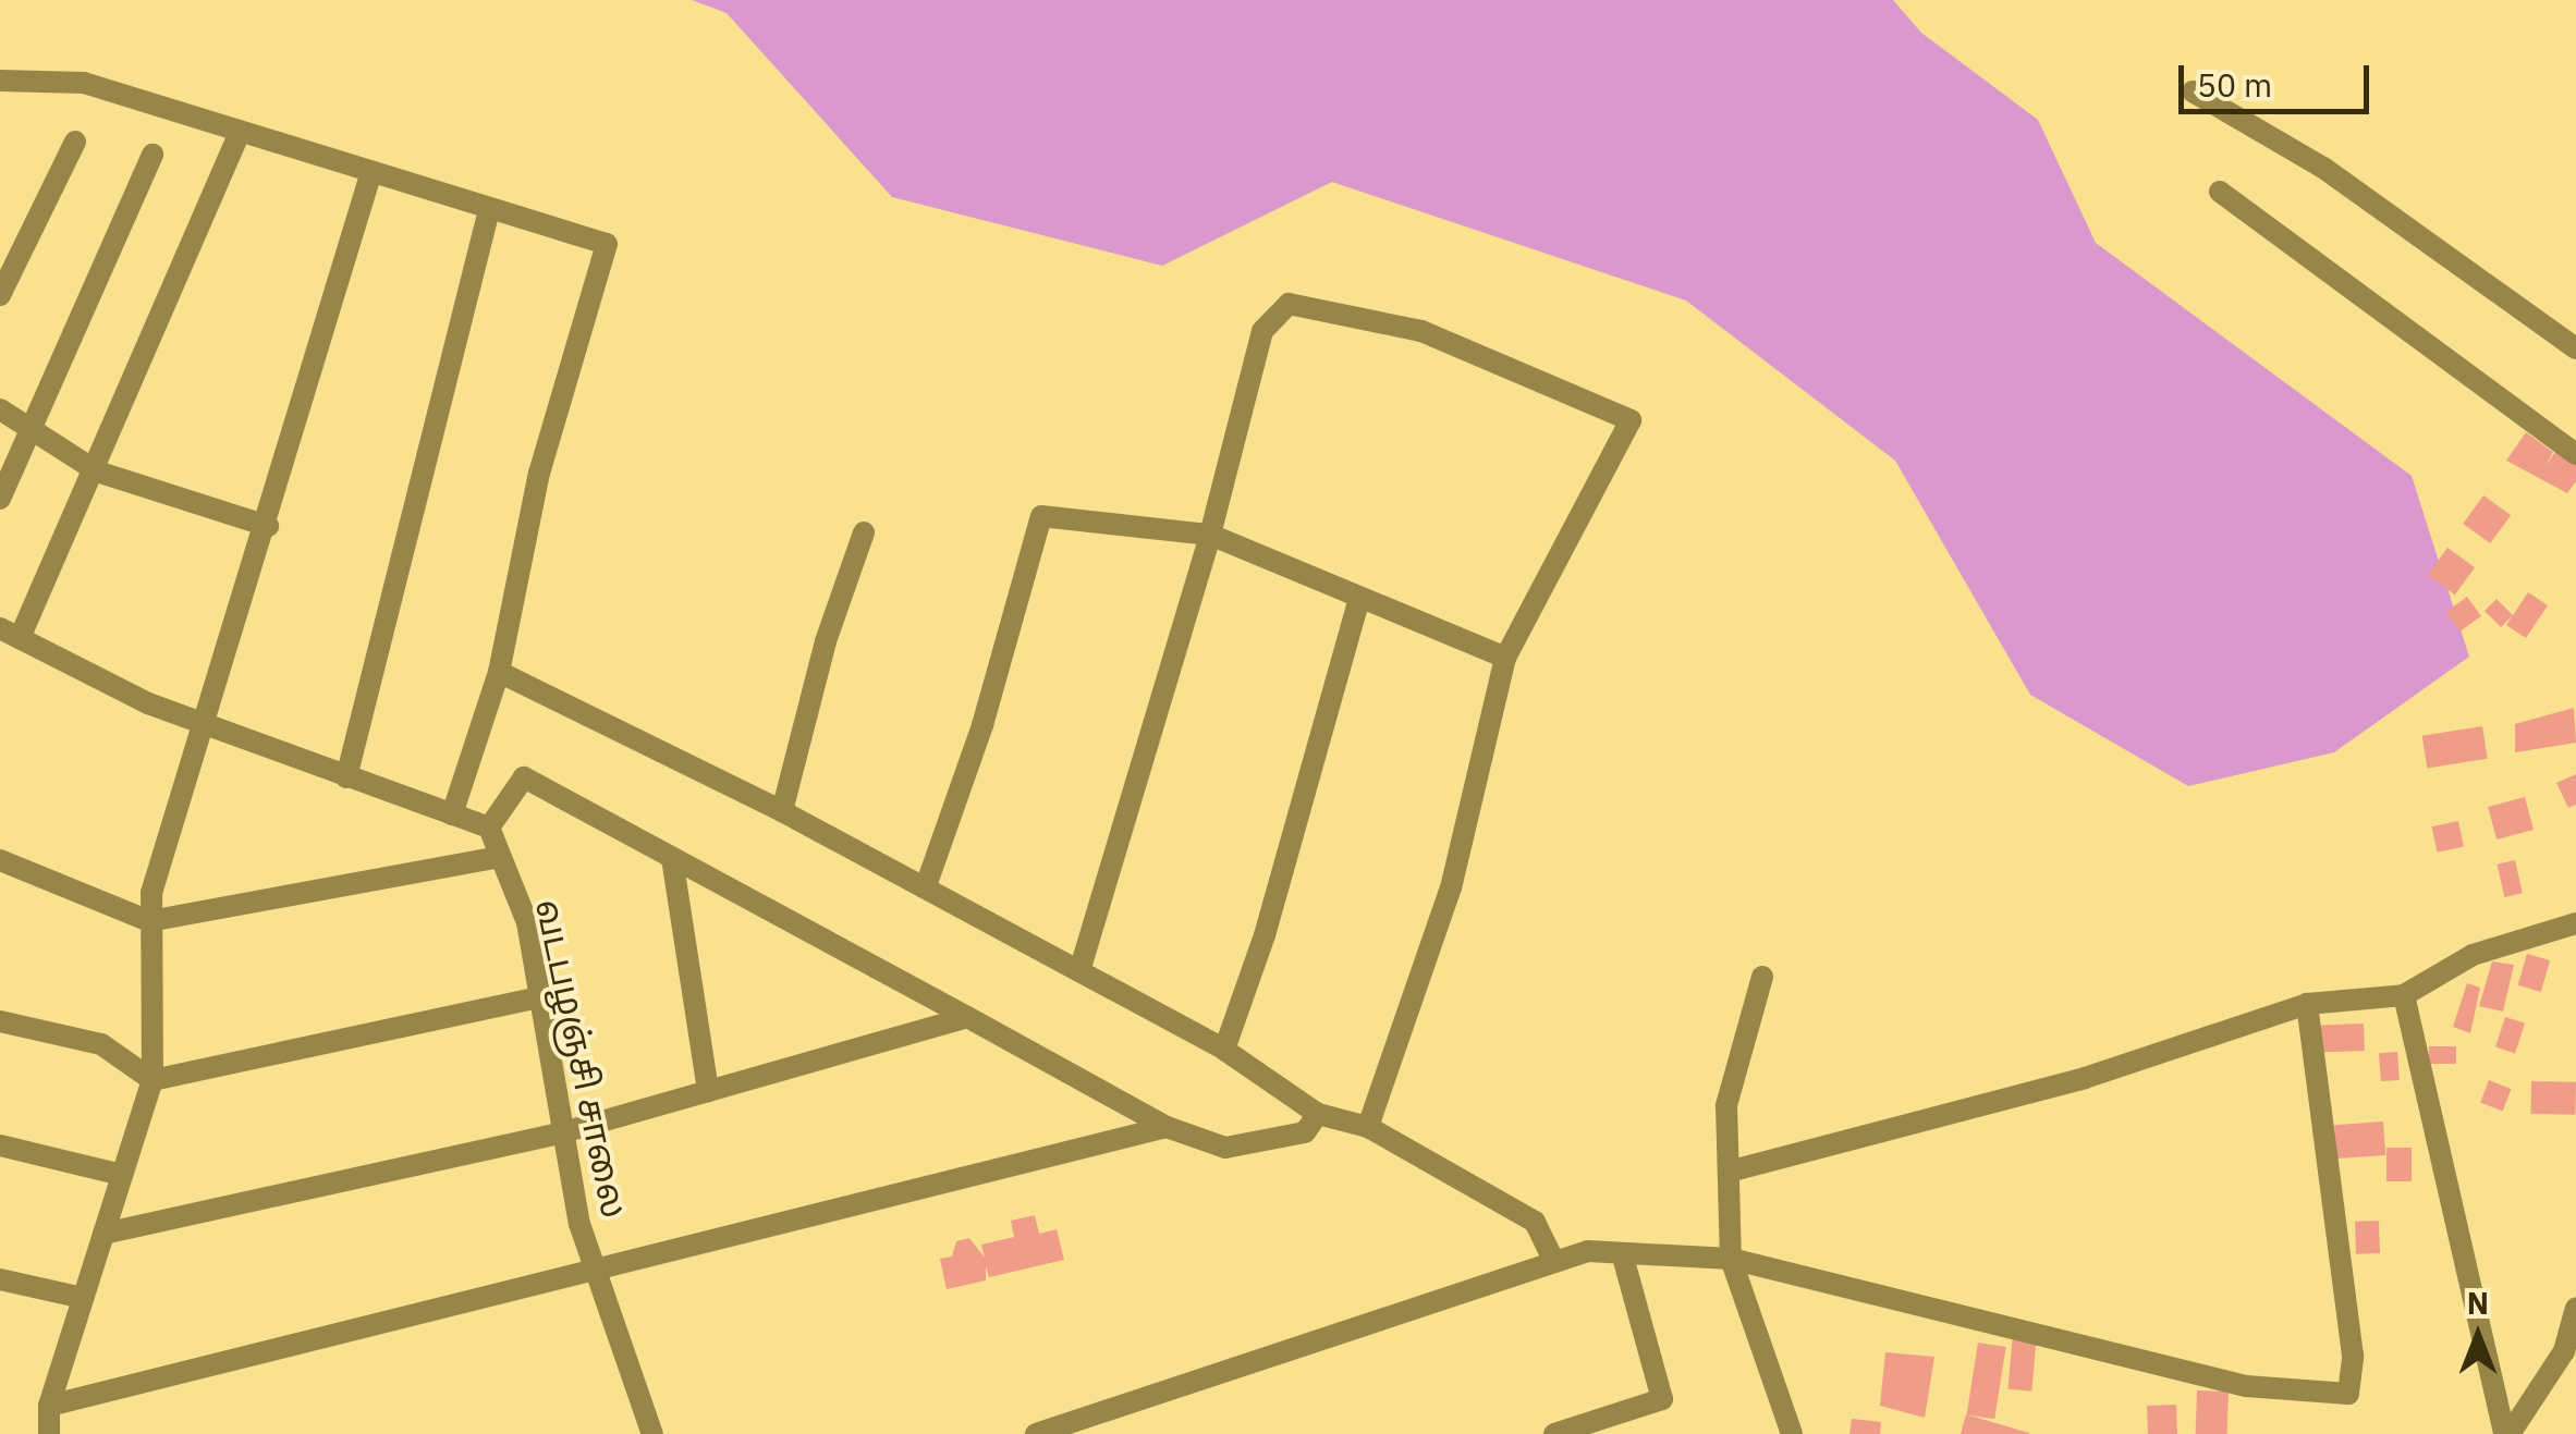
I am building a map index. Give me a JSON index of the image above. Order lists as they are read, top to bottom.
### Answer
{
  "streets": {
    "street": ["வடபழஞ்சி சாலை"]
  },
  "scale_bar": "50 m",
  "north": "top"
}
